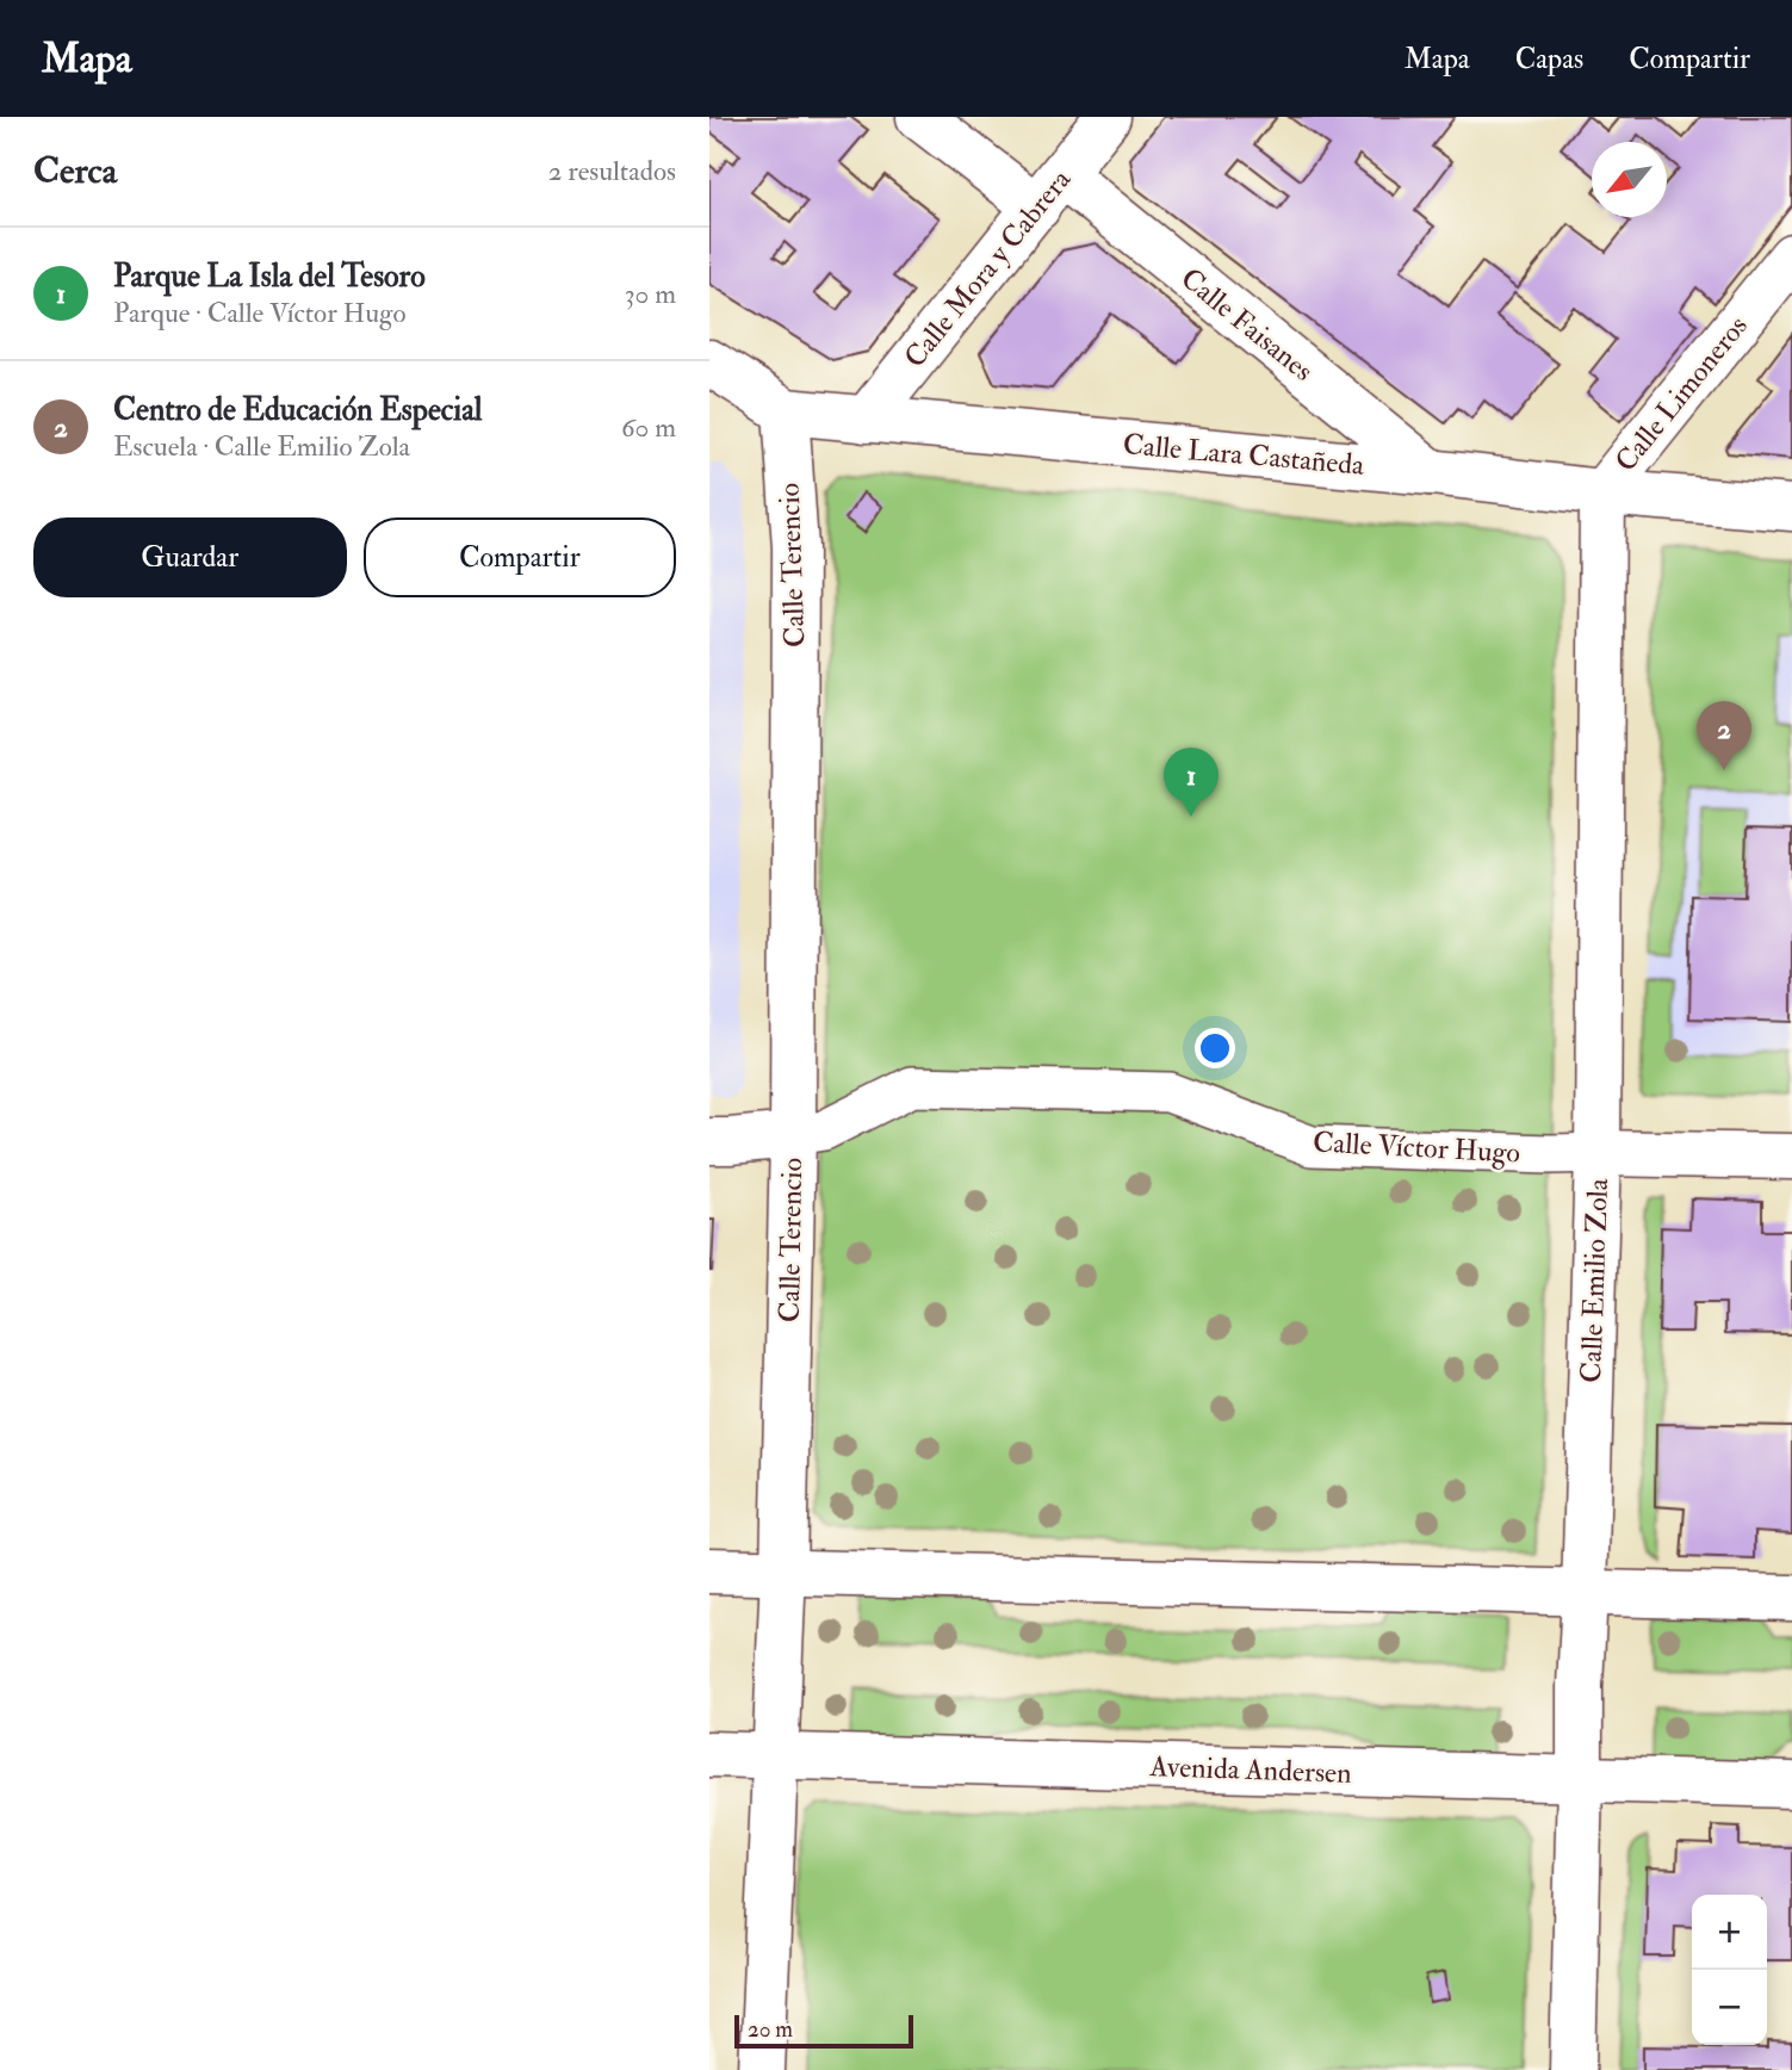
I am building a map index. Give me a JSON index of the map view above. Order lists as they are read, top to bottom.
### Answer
{
  "streets": {
    "street": [
      "Calle Mora y Cabrera",
      "Calle Faisanes",
      "Calle Limoneros",
      "Calle Lara Castañeda",
      "Calle Terencio",
      "Calle Víctor Hugo",
      "Calle Emilio Zola",
      "Avenida Andersen"
    ]
  },
  "crossings": [
    ["Calle Mora y Cabrera", "Calle Faisanes"],
    ["Calle Mora y Cabrera", "Calle Lara Castañeda"],
    ["Calle Faisanes", "Calle Lara Castañeda"],
    ["Calle Limoneros", "Calle Lara Castañeda"],
    ["Calle Limoneros", "Calle Emilio Zola"],
    ["Calle Lara Castañeda", "Calle Terencio"],
    ["Calle Lara Castañeda", "Calle Emilio Zola"],
    ["Calle Terencio", "Calle Víctor Hugo"],
    ["Calle Terencio", "Avenida Andersen"],
    ["Calle Víctor Hugo", "Calle Emilio Zola"],
    ["Calle Emilio Zola", "Avenida Andersen"]
  ],
  "scale_bar": "20 m",
  "north": "bottom left",
  "page": {
    "header": "Mapa",
    "nav": ["Mapa", "Capas", "Compartir"],
    "heading": ["Cerca", "2 resultados"],
    "list": [
      {
        "mark": "1",
        "name": "Parque La Isla del Tesoro",
        "note": "Parque · Calle Víctor Hugo",
        "value": "30 m"
      },
      {
        "mark": "2",
        "name": "Centro de Educación Especial",
        "note": "Escuela · Calle Emilio Zola",
        "value": "60 m"
      }
    ],
    "buttons": ["Guardar", "Compartir"],
    "pins": ["2", "1"],
    "map_buttons": ["+", "−"],
    "scale": "20 m"
  }
}
